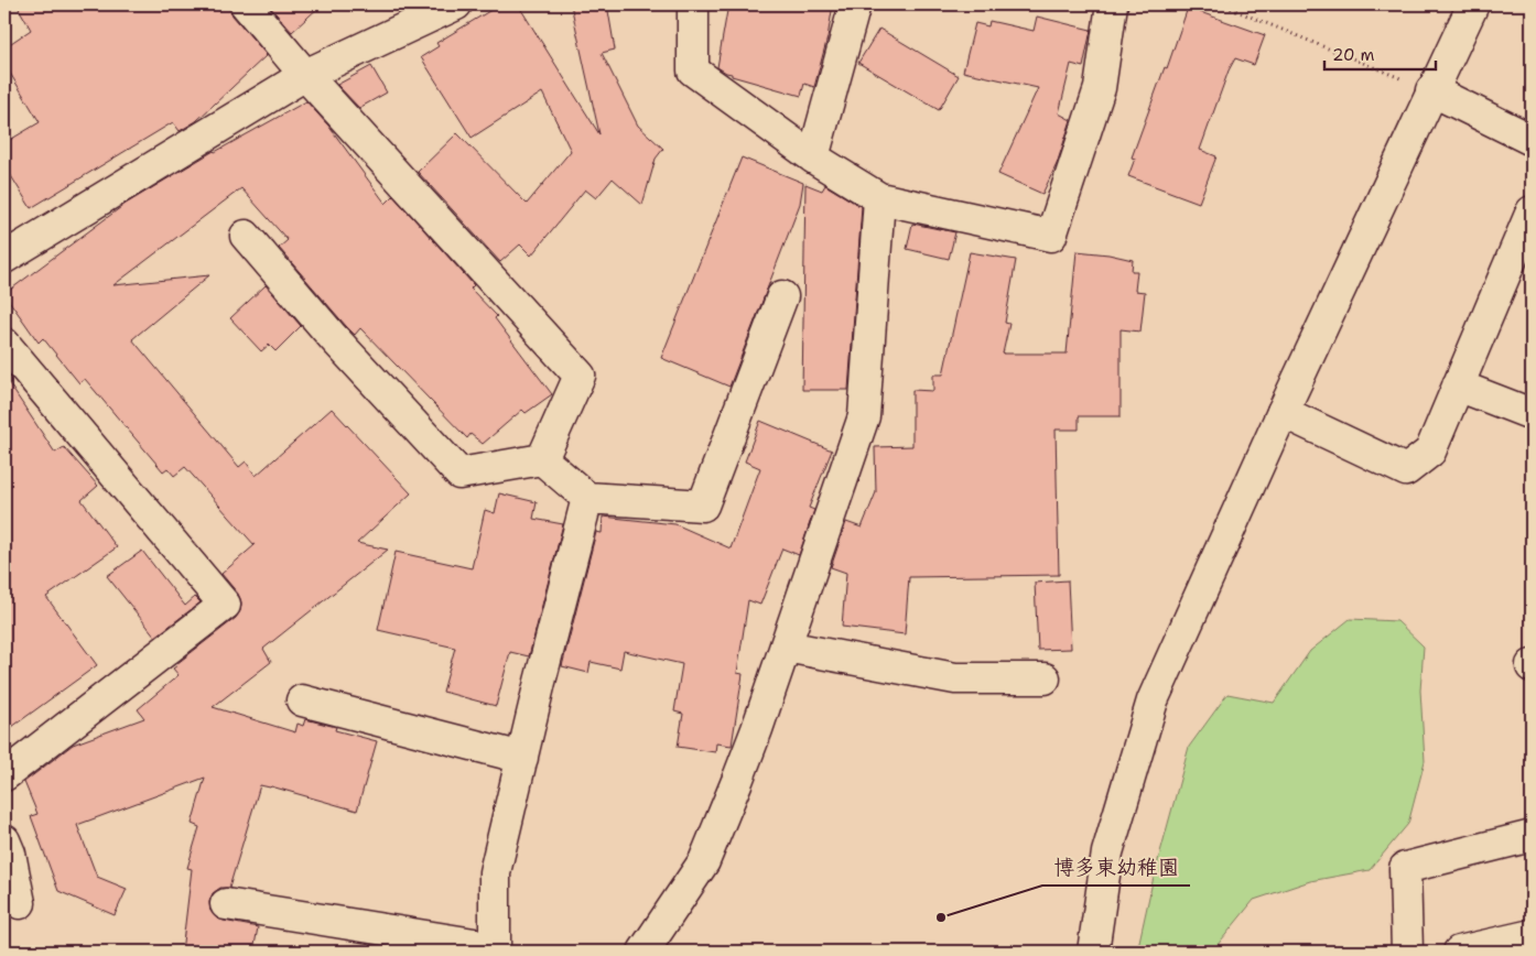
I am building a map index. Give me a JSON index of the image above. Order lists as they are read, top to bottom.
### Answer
{
  "places": ["博多東幼稚園"],
  "scale_bar": "20 m"
}
